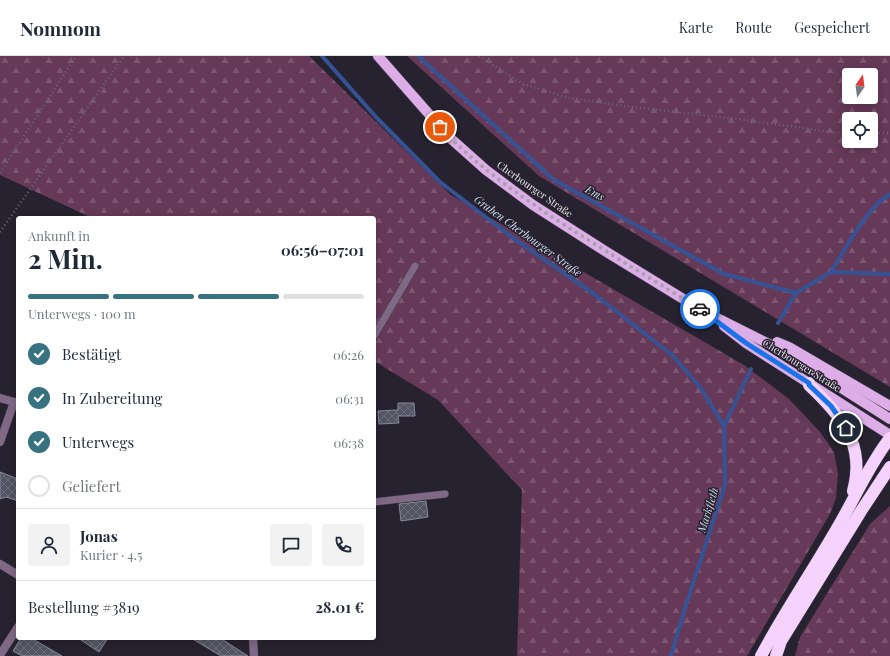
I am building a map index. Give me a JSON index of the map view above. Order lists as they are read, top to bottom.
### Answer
{
  "streets": {
    "main road": ["Cherbourger Straße"]
  },
  "water": ["Ems", "Graben Cherbourger Straße", "Markfleth"],
  "north": "top",
  "page": {
    "header": "Nomnom",
    "nav": ["Karte", "Route", "Gespeichert"],
    "heading": ["2 Min.", "Ankunft in", "06:56–07:01"],
    "panel": [
      "Jonas",
      "Kurier · 4.5",
      "Bestellung #3819",
      "28.01 €"
    ],
    "bar": "Unterwegs · 100 m",
    "list": [
      ["Bestätigt", "06:26"],
      ["In Zubereitung", "06:31"],
      ["Unterwegs", "06:38"],
      "Geliefert"
    ]
  }
}
